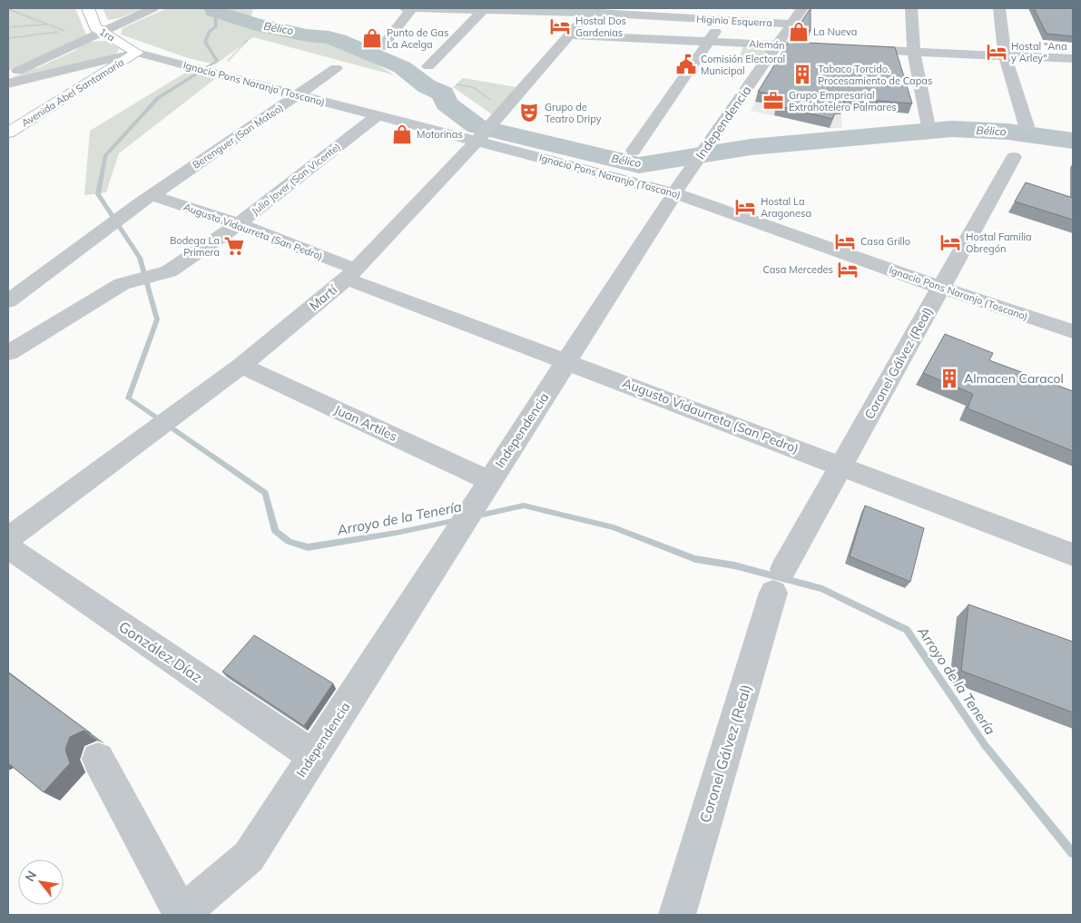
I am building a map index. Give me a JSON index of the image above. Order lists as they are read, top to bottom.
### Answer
{
  "streets": {
    "main road": ["1ra", "Avenida Abel Santamaría"],
    "street": [
      "Higinio Esquerra",
      "Alemán",
      "Ignacio Pons Naranjo (Toscano)",
      "Independencia",
      "Berenguer (San Mateo)",
      "Julio Jover (San Vicente)",
      "Augusto Vidaurreta (San Pedro)",
      "Martí",
      "Coronel Gálvez (Real)",
      "Juan Artiles",
      "González Díaz"
    ]
  },
  "crossings": [
    ["Higinio Esquerra", "Independencia"],
    ["Higinio Esquerra", "Martí"],
    ["1ra", "Ignacio Pons Naranjo (Toscano)"],
    ["1ra", "Avenida Abel Santamaría"],
    ["Alemán", "Independencia"],
    ["Alemán", "Martí"],
    ["Ignacio Pons Naranjo (Toscano)", "Avenida Abel Santamaría"],
    ["Ignacio Pons Naranjo (Toscano)", "Independencia"],
    ["Ignacio Pons Naranjo (Toscano)", "Berenguer (San Mateo)"],
    ["Ignacio Pons Naranjo (Toscano)", "Julio Jover (San Vicente)"],
    ["Ignacio Pons Naranjo (Toscano)", "Martí"],
    ["Ignacio Pons Naranjo (Toscano)", "Coronel Gálvez (Real)"],
    ["Independencia", "Augusto Vidaurreta (San Pedro)"],
    ["Independencia", "Juan Artiles"],
    ["Independencia", "González Díaz"],
    ["Berenguer (San Mateo)", "Augusto Vidaurreta (San Pedro)"],
    ["Julio Jover (San Vicente)", "Augusto Vidaurreta (San Pedro)"],
    ["Augusto Vidaurreta (San Pedro)", "Martí"],
    ["Augusto Vidaurreta (San Pedro)", "Coronel Gálvez (Real)"],
    ["Martí", "Juan Artiles"]
  ],
  "water": ["Bélico", "Arroyo de la Tenería"],
  "places": {
    "hotel": [
      "Hostal Dos Gardenias",
      "Hostal \"Ana y Arley\"",
      "Hostal La Aragonesa",
      "Casa Grillo",
      "Hostal Familia Obregón",
      "Casa Mercedes"
    ],
    "shop": ["La Nueva", "Punto de Gas La Acelga", "Motorinas"],
    "public building": ["Comisión Electoral Municipal"],
    "building": ["Tabaco Torcido. Procesamiento de Capas", "Almacen Caracol"],
    "office": ["Grupo Empresarial Extrahotelero Palmares"],
    "theatre": ["Grupo de Teatro Dripy"],
    "supermarket": ["Bodega La Primera"]
  },
  "north": "top left"
}
